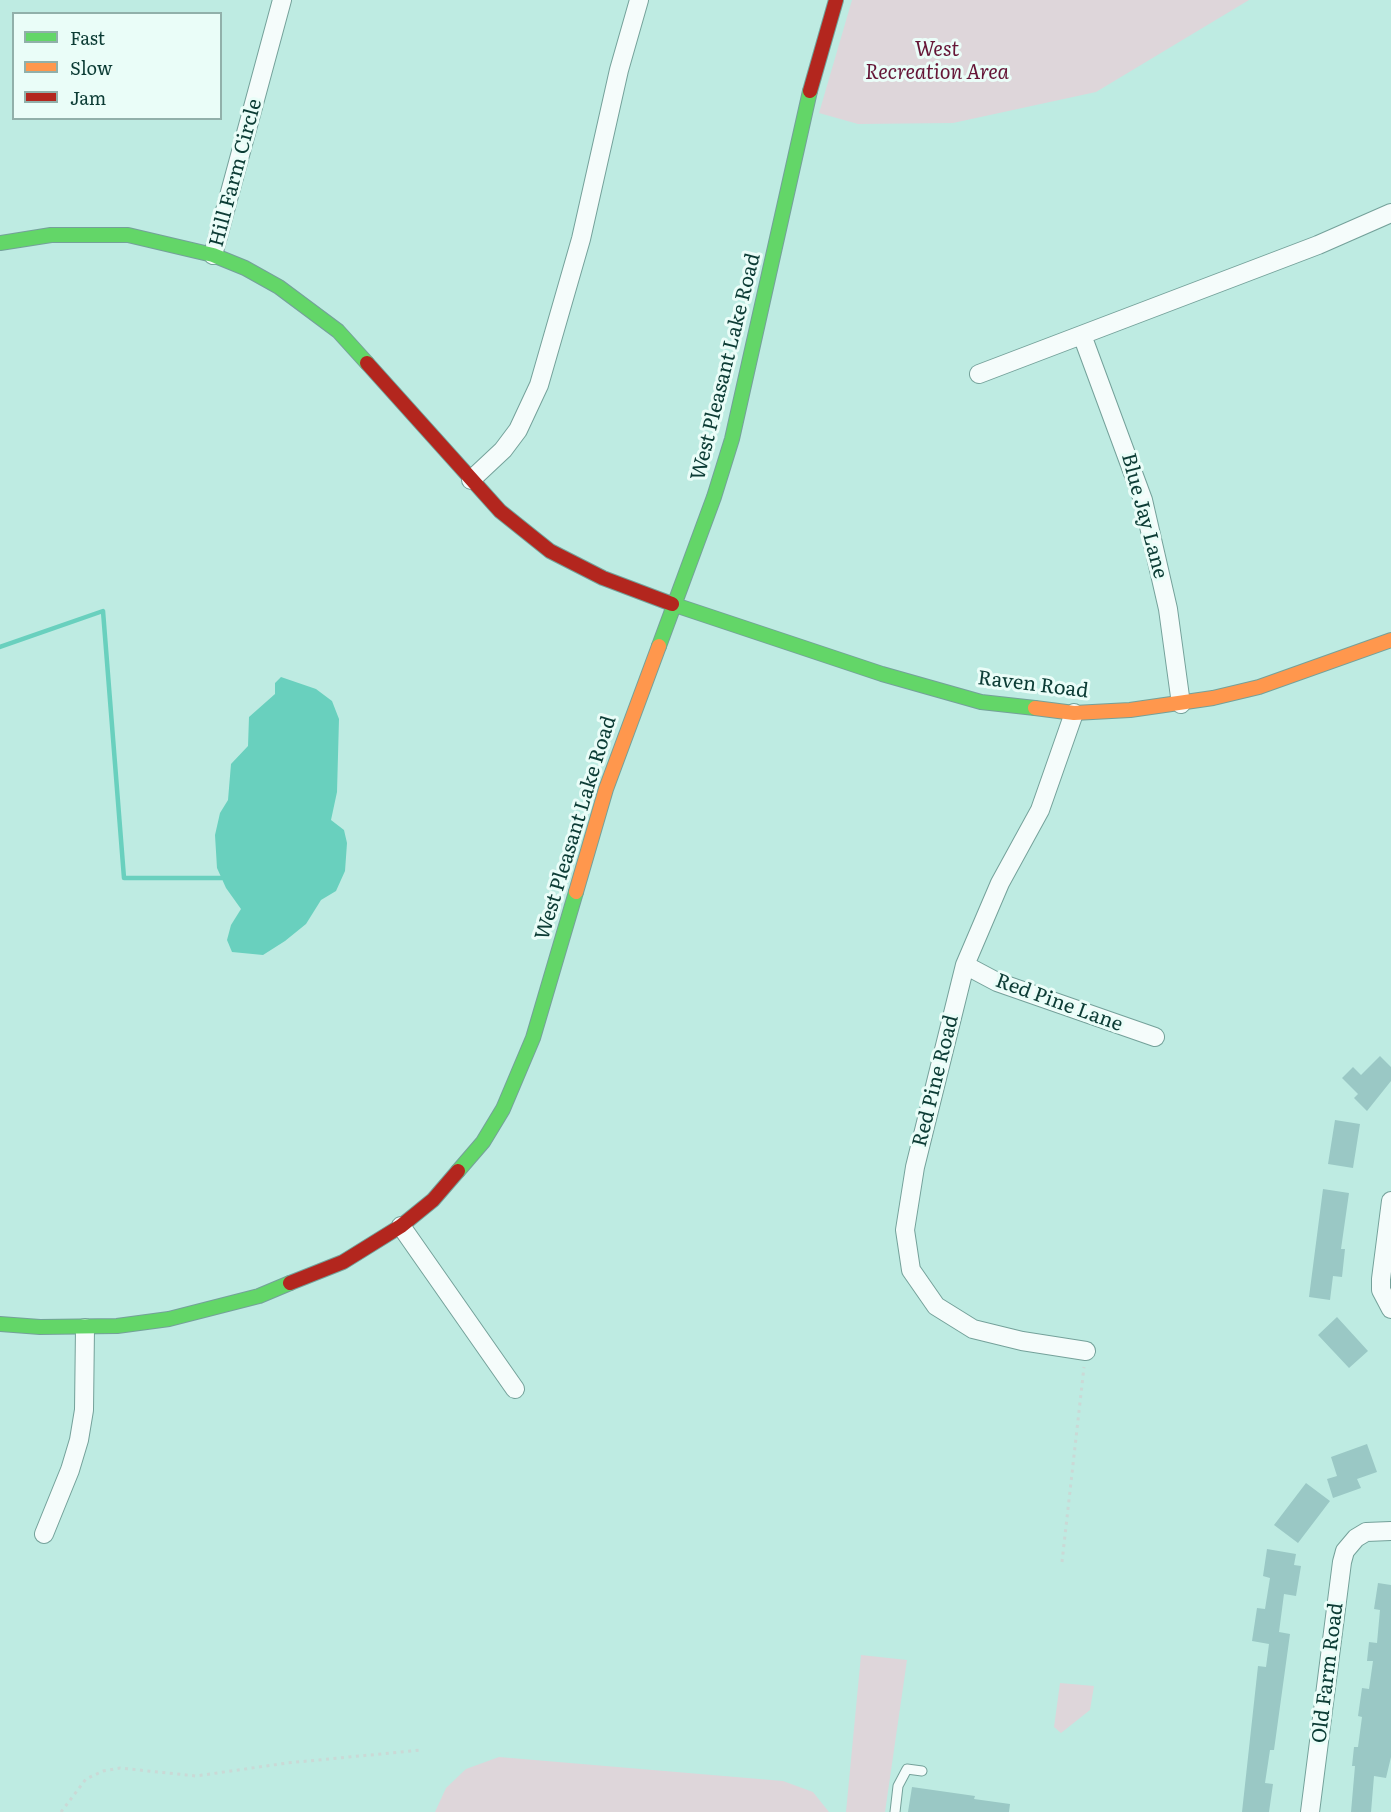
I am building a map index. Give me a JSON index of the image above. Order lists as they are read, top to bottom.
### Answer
{
  "streets": {
    "street": [
      "Hill Farm Circle",
      "West Pleasant Lake Road",
      "Blue Jay Lane",
      "Raven Road",
      "Red Pine Lane",
      "Red Pine Road",
      "Old Farm Road"
    ]
  },
  "crossings": [
    ["Hill Farm Circle", "West Pleasant Lake Road"],
    ["Hill Farm Circle", "Raven Road"],
    ["West Pleasant Lake Road", "Raven Road"],
    ["Blue Jay Lane", "Raven Road"],
    ["Raven Road", "Red Pine Road"],
    ["Red Pine Lane", "Red Pine Road"]
  ],
  "parks": ["West Recreation Area"],
  "legend": ["Fast", "Slow", "Jam"]
}
